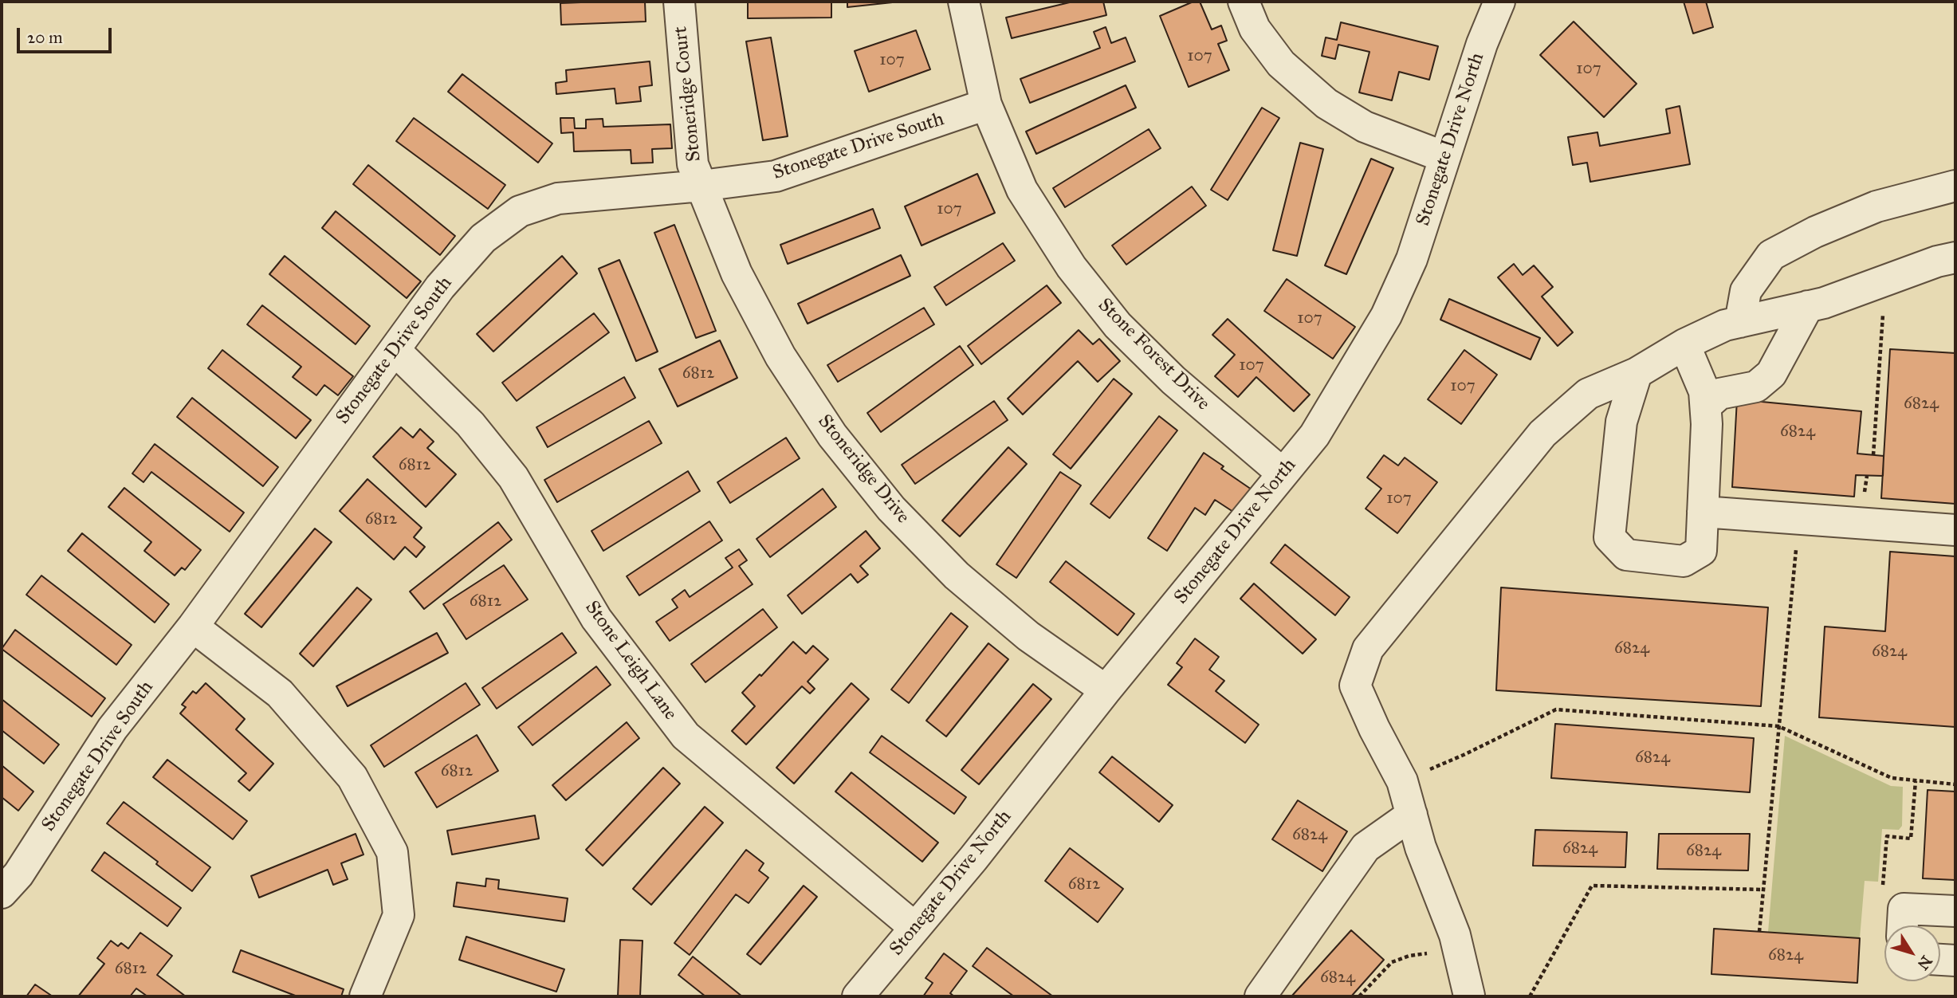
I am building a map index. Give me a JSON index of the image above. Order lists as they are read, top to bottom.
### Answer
{
  "streets": {
    "street": [
      "Stoneridge Court",
      "Stonegate Drive North",
      "Stonegate Drive South",
      "Stone Forest Drive",
      "Stoneridge Drive",
      "Stone Leigh Lane"
    ]
  },
  "crossings": [
    ["Stoneridge Court", "Stonegate Drive South"],
    ["Stoneridge Court", "Stoneridge Drive"],
    ["Stonegate Drive North", "Stone Forest Drive"],
    ["Stonegate Drive North", "Stoneridge Drive"],
    ["Stonegate Drive North", "Stone Leigh Lane"],
    ["Stonegate Drive South", "Stone Forest Drive"],
    ["Stonegate Drive South", "Stoneridge Drive"],
    ["Stonegate Drive South", "Stone Leigh Lane"]
  ],
  "house_numbers": [
    "107",
    "107",
    "107",
    "107",
    "107",
    "107",
    "6812",
    "107",
    "6824",
    "6824",
    "6812",
    "107",
    "6812",
    "6812",
    "6824",
    "6824",
    "6824",
    "6812",
    "6824",
    "6824",
    "6824",
    "6812",
    "6824",
    "6812",
    "6824"
  ],
  "scale_bar": "20 m",
  "north": "bottom right"
}
